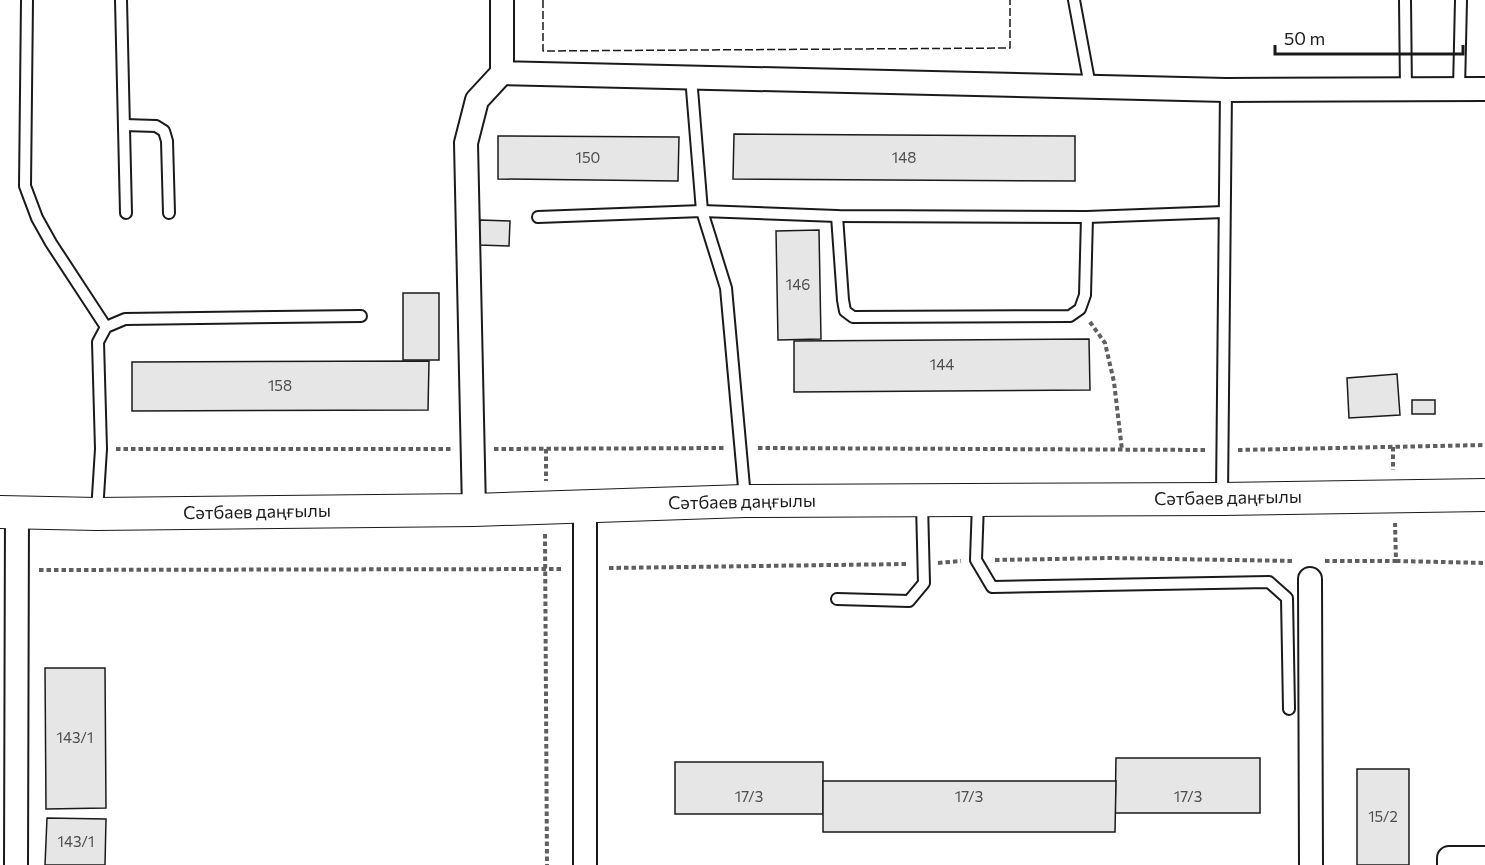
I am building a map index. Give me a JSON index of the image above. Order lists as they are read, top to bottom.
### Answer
{
  "streets": {
    "street": ["Сәтбаев даңғылы"]
  },
  "house_numbers": [
    "150",
    "148",
    "146",
    "144",
    "158",
    "143/1",
    "17/3",
    "17/3",
    "17/3",
    "15/2",
    "143/1"
  ],
  "scale_bar": "50 m"
}
